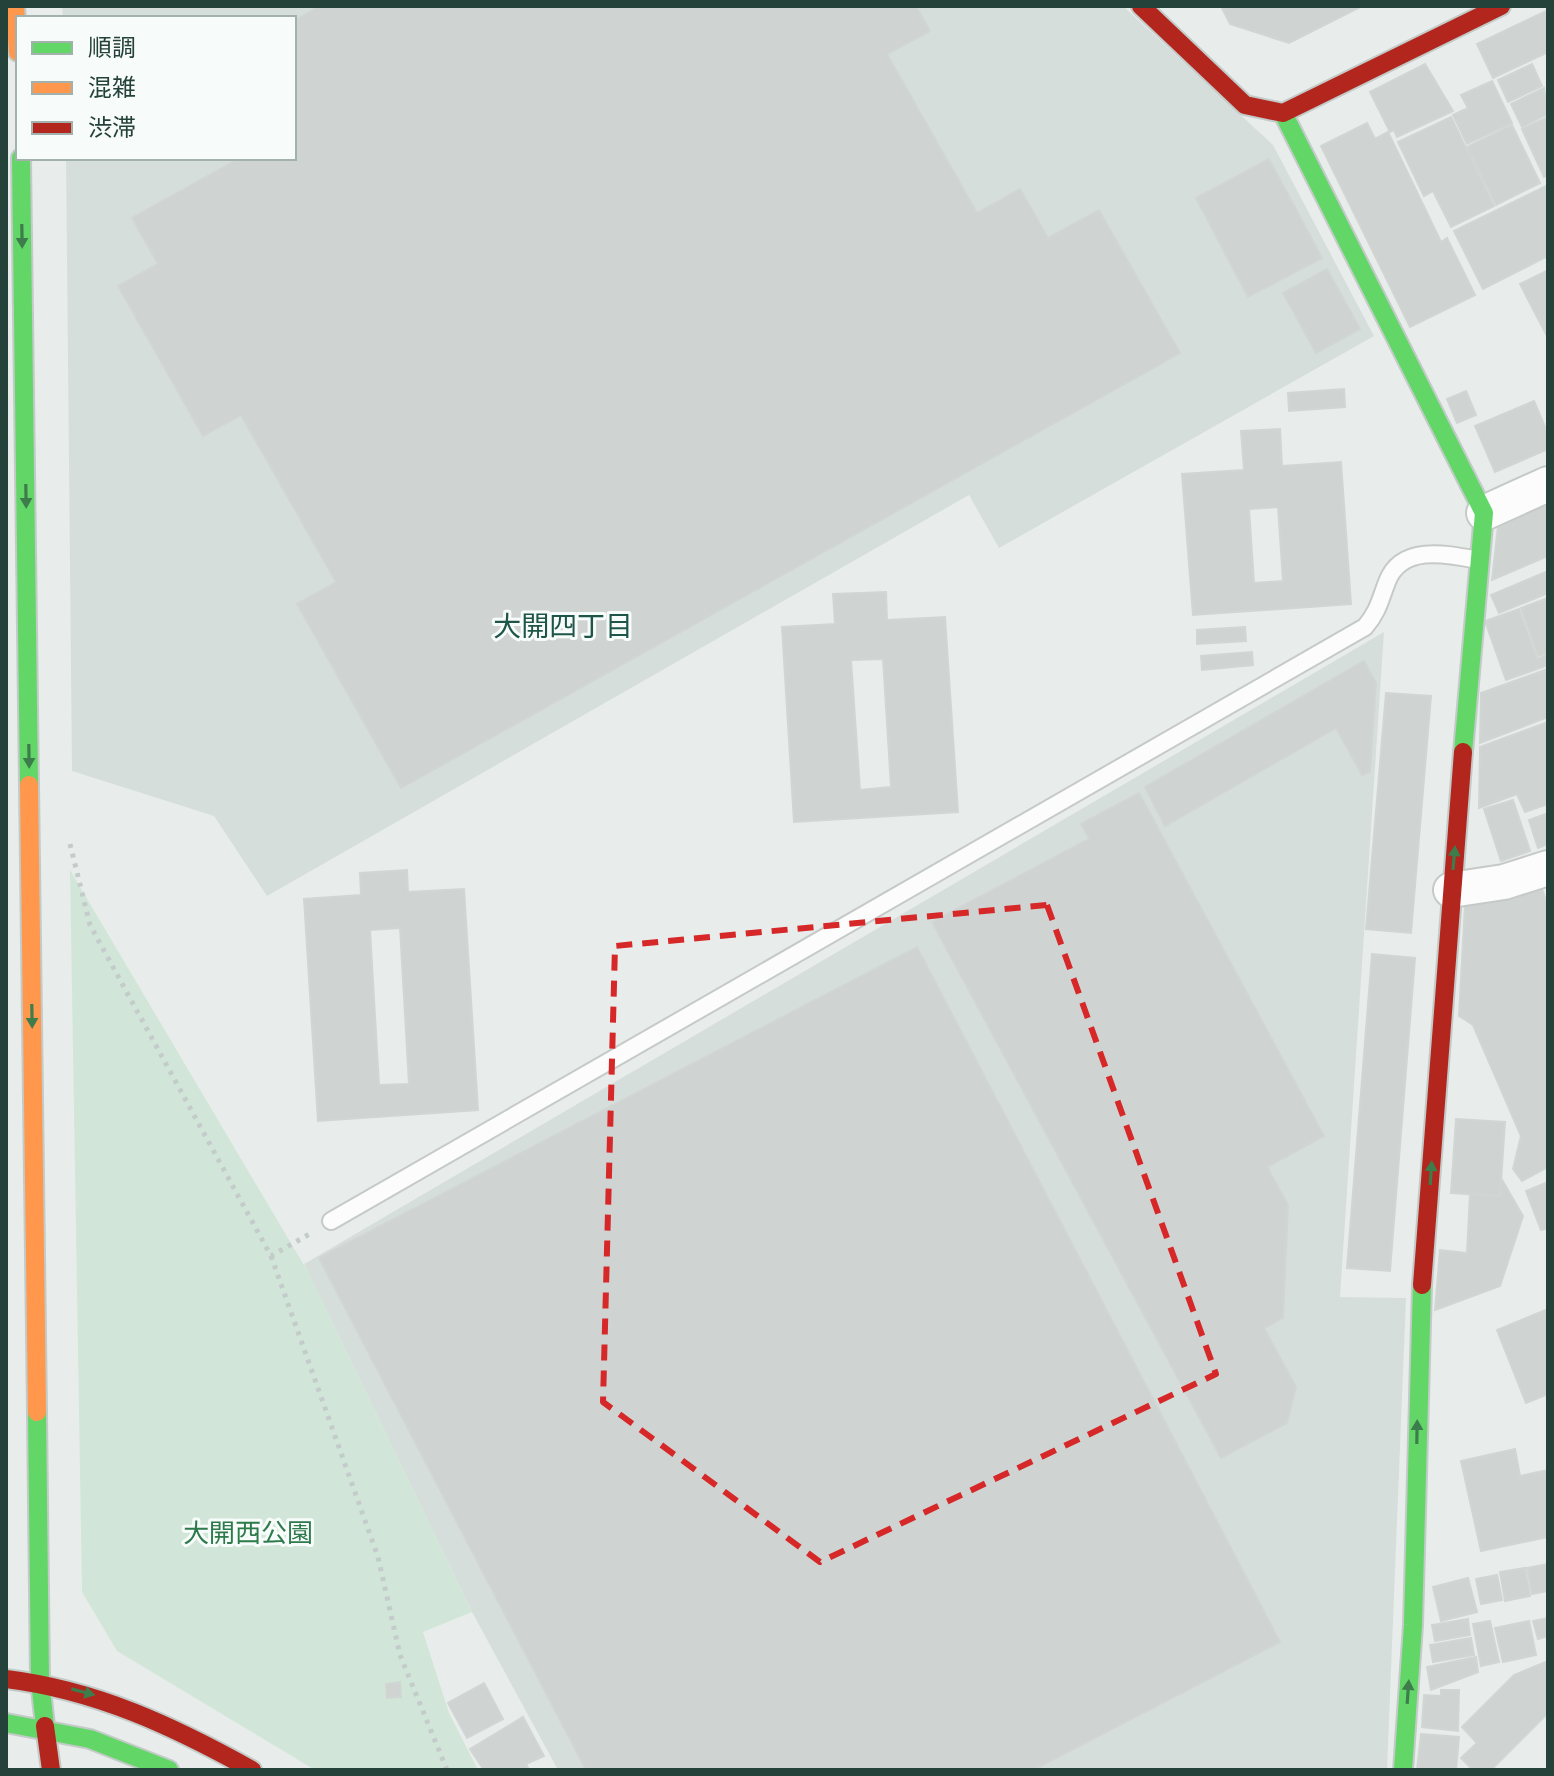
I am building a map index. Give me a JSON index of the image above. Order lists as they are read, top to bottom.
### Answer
{
  "districts": ["大開四丁目"],
  "parks": ["大開西公園"],
  "legend": ["順調", "混雑", "渋滞"]
}
